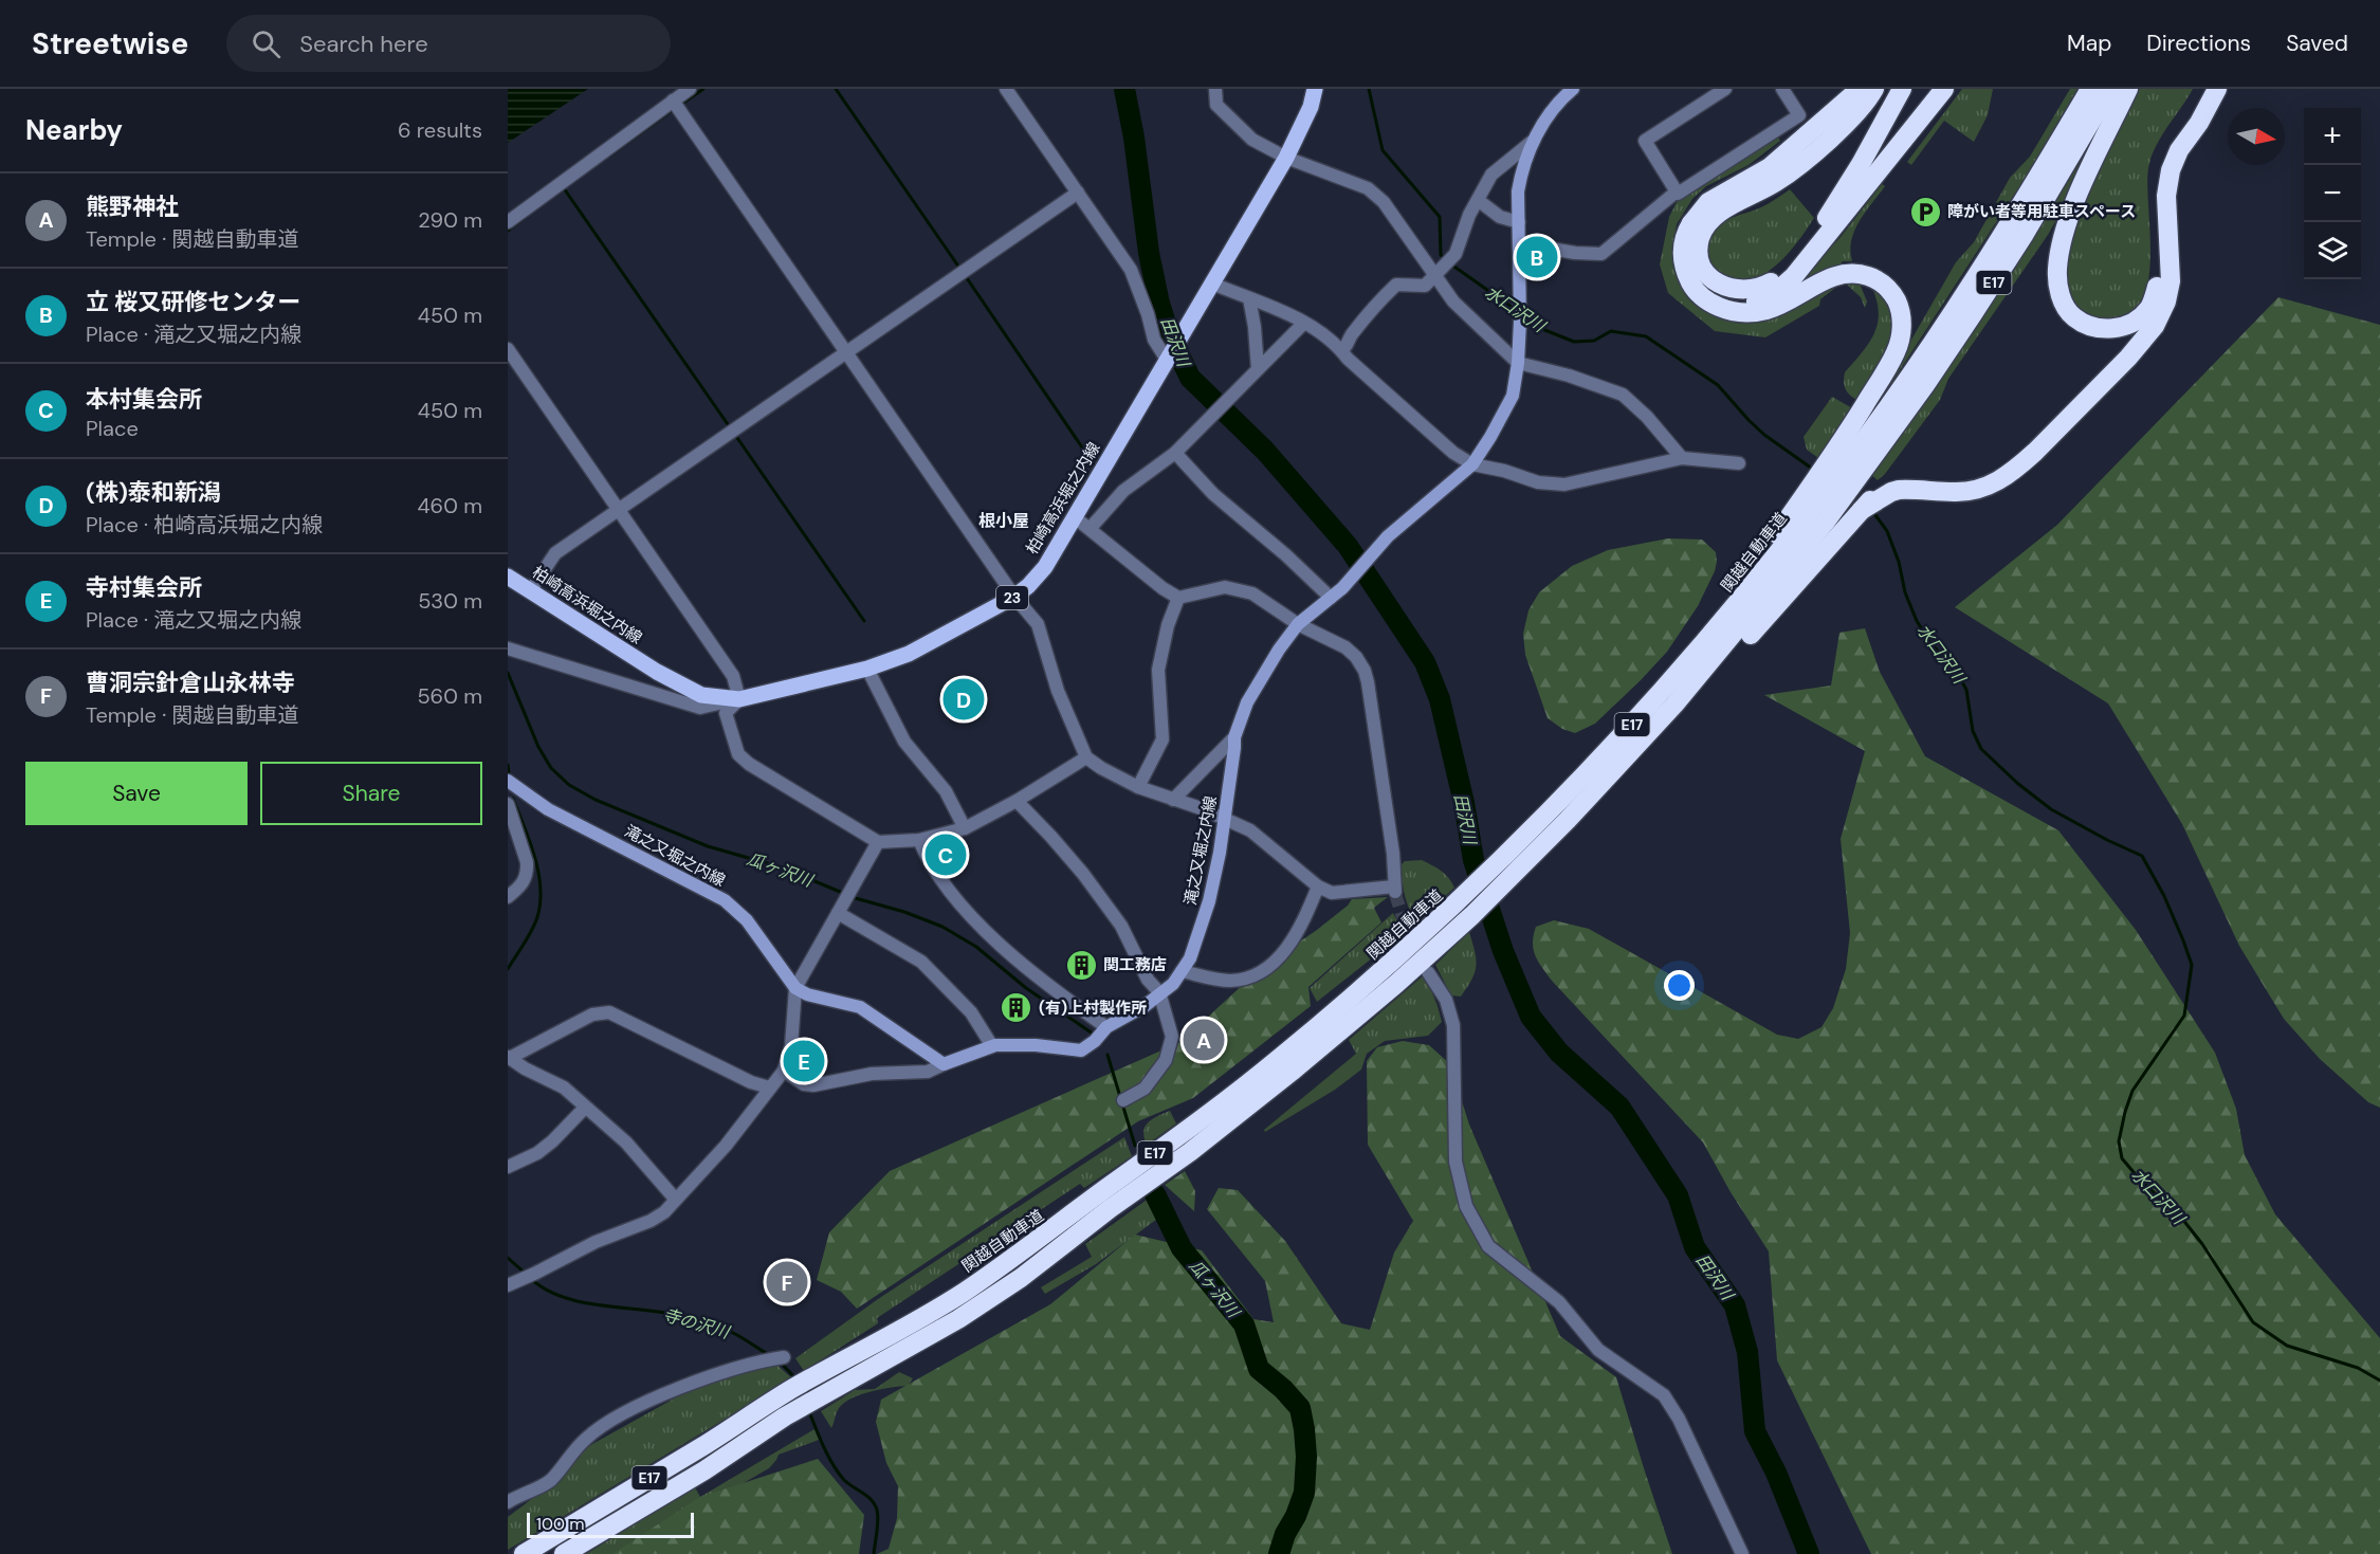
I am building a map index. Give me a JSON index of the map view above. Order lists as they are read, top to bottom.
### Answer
{
  "streets": {
    "highway": ["E17", "関越自動車道"],
    "main road": ["柏崎高浜堀之内線", "23", "滝之又堀之内線"]
  },
  "districts": ["根小屋"],
  "water": [
    "水口沢川",
    "田沢川",
    "瓜ヶ沢川",
    "寺の沢川"
  ],
  "places": {
    "parking": ["障がい者等用駐車スペース"],
    "building": ["関工務店", "(有)上村製作所"]
  },
  "scale_bar": "100 m",
  "north": "right",
  "page": {
    "header": "Streetwise",
    "search": "Search here",
    "nav": ["Map", "Directions", "Saved"],
    "heading": ["Nearby", "6 results"],
    "map_buttons": ["+", "−"],
    "list": [
      {
        "mark": "A",
        "name": "熊野神社",
        "note": "Temple · 関越自動車道",
        "value": "290 m"
      },
      {
        "mark": "B",
        "name": "立 桜又研修センター",
        "note": "Place · 滝之又堀之内線",
        "value": "450 m"
      },
      {
        "mark": "C",
        "name": "本村集会所",
        "note": "Place",
        "value": "450 m"
      },
      {
        "mark": "D",
        "name": "(株)泰和新潟",
        "note": "Place · 柏崎高浜堀之内線",
        "value": "460 m"
      },
      {
        "mark": "E",
        "name": "寺村集会所",
        "note": "Place · 滝之又堀之内線",
        "value": "530 m"
      },
      {
        "mark": "F",
        "name": "曹洞宗針倉山永林寺",
        "note": "Temple · 関越自動車道",
        "value": "560 m"
      }
    ],
    "pins": [
      "B",
      "D",
      "C",
      "A",
      "E",
      "F"
    ],
    "buttons": ["Save", "Share"],
    "scale": "100 m"
  }
}
